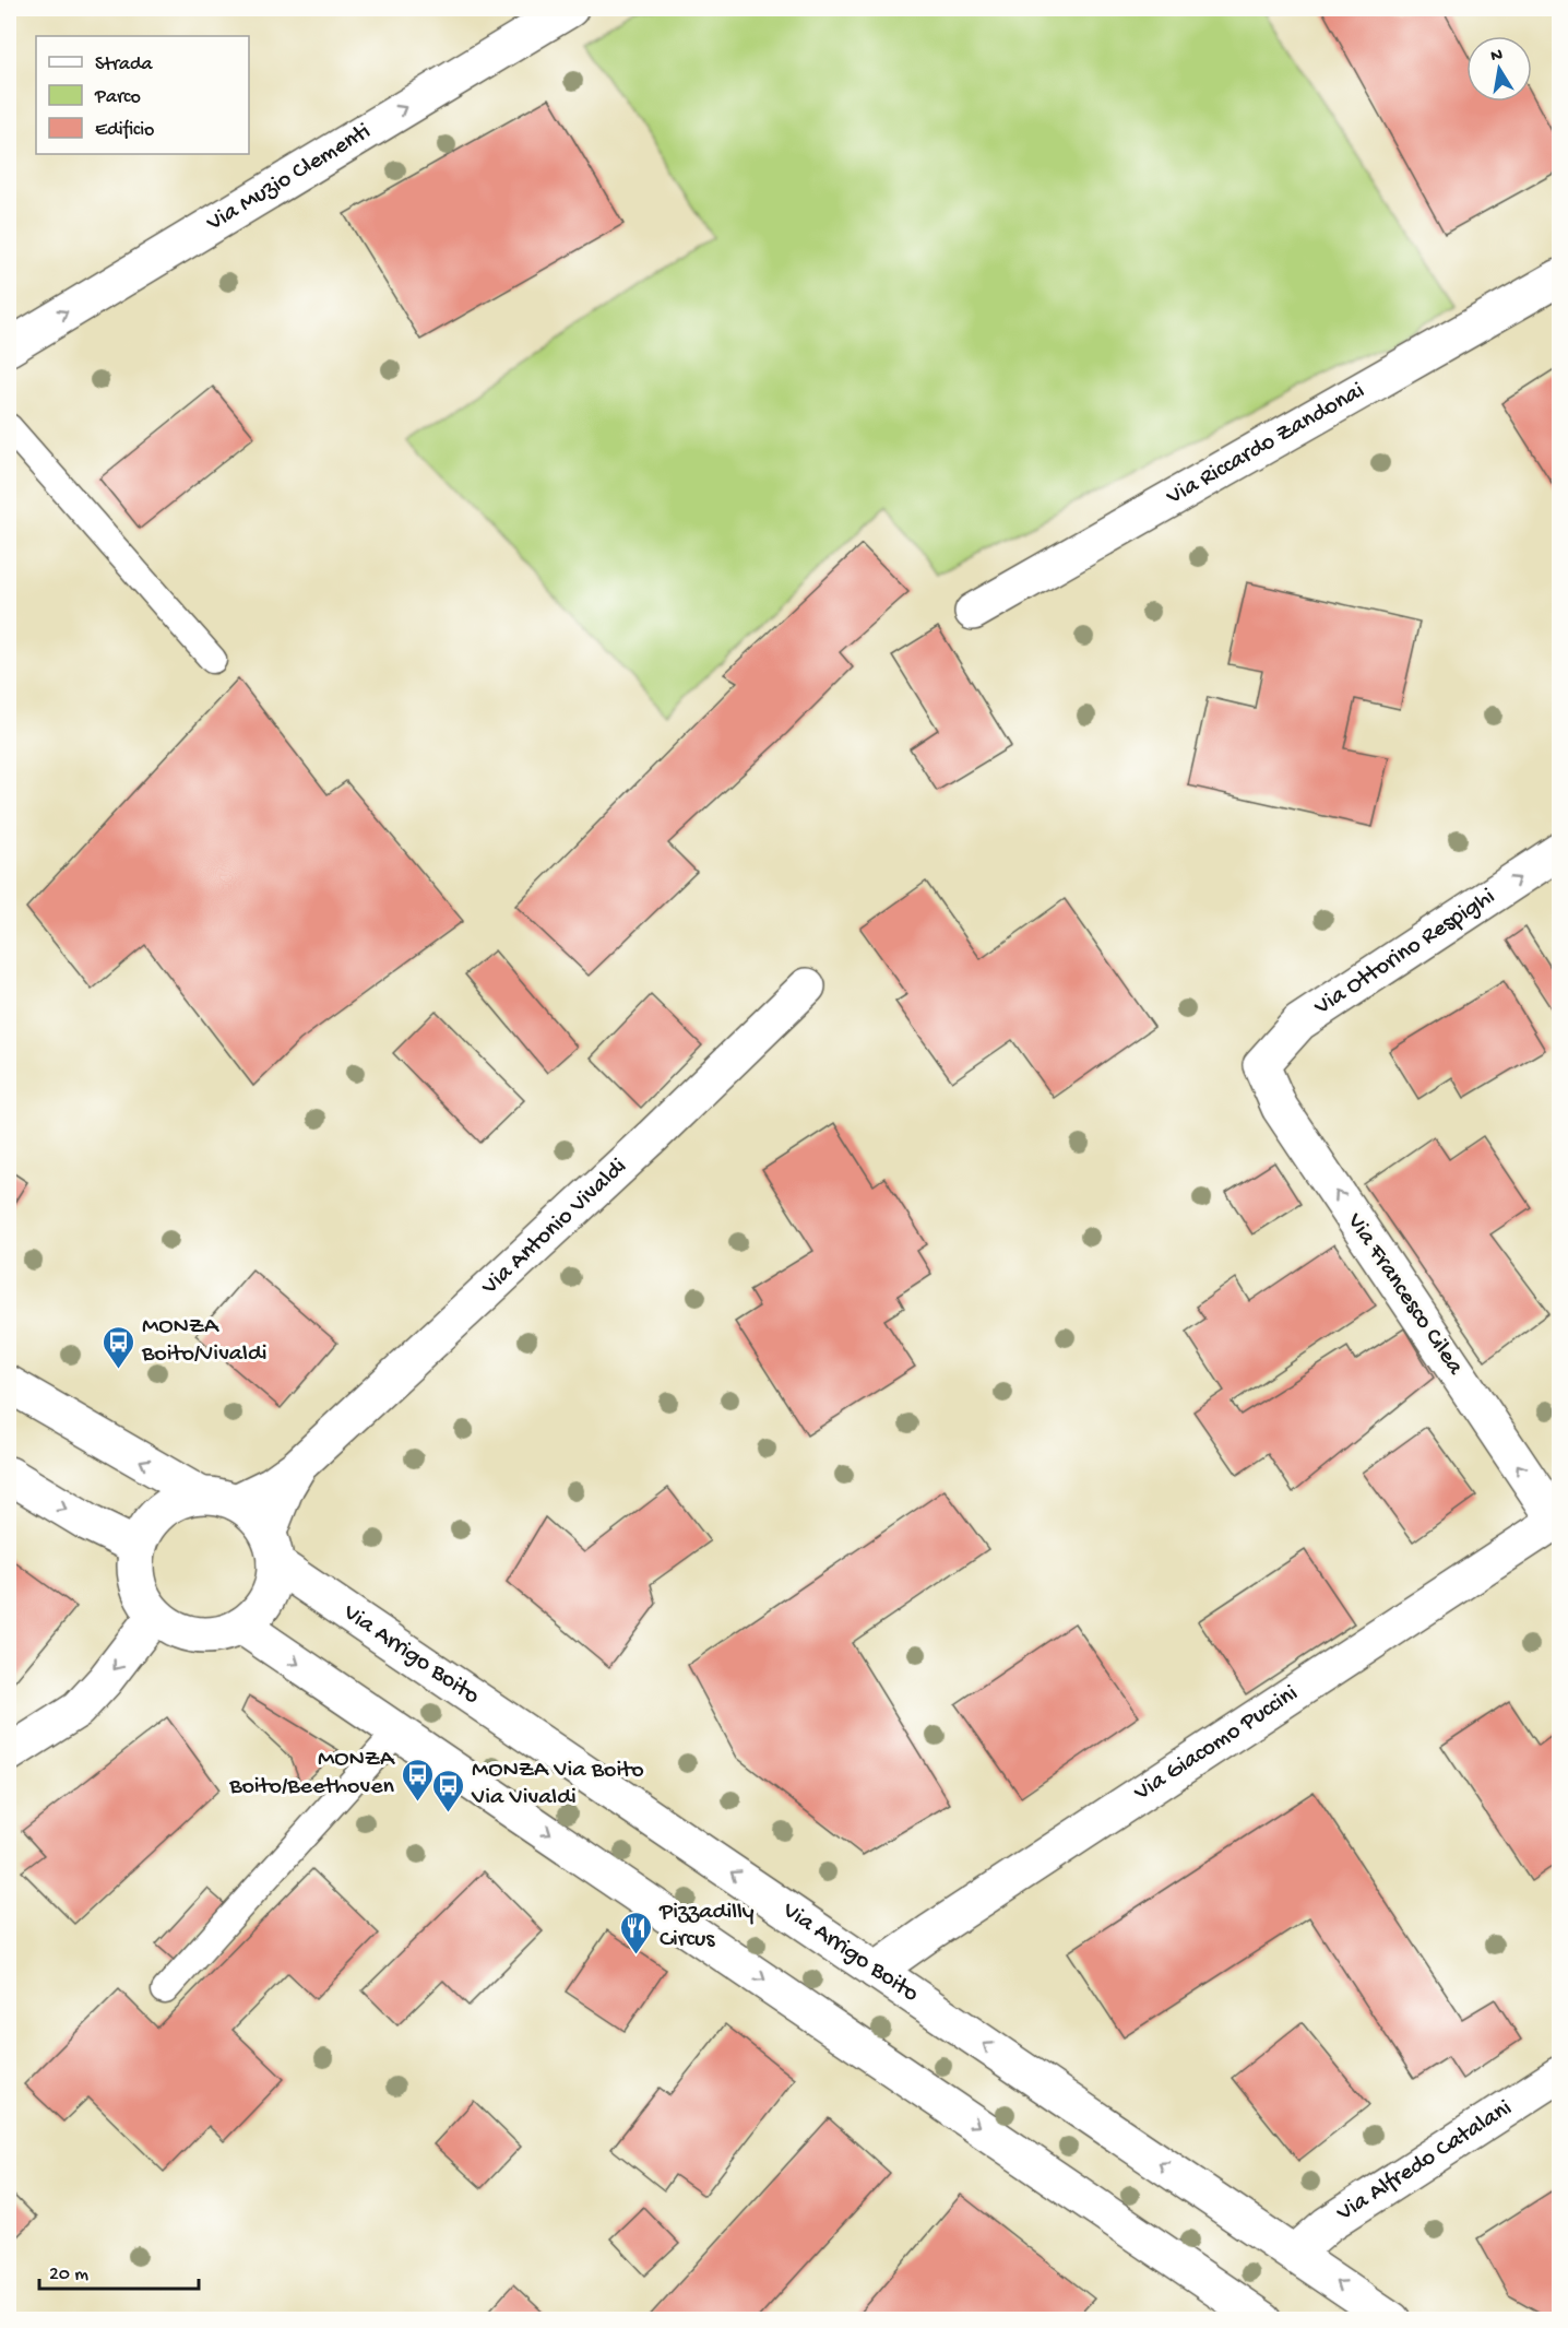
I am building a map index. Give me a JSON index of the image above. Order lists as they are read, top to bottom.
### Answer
{
  "streets": {
    "street": [
      "Via Muzio Clementi",
      "Via Riccardo Zandonai",
      "Via Ottorino Respighi",
      "Via Antonio Vivaldi",
      "Via Francesco Cilea",
      "Via Arrigo Boito",
      "Via Giacomo Puccini",
      "Via Alfredo Catalani"
    ]
  },
  "crossings": [
    ["Via Ottorino Respighi", "Via Francesco Cilea"],
    ["Via Antonio Vivaldi", "Via Arrigo Boito"],
    ["Via Francesco Cilea", "Via Giacomo Puccini"],
    ["Via Arrigo Boito", "Via Giacomo Puccini"],
    ["Via Arrigo Boito", "Via Alfredo Catalani"]
  ],
  "one_way": ["Via Muzio Clementi", "Via Ottorino Respighi", "Via Francesco Cilea"],
  "places": {
    "bus stop": ["MONZA Boito/Vivaldi", "MONZA Boito/Beethoven", "MONZA Via Boito Via Vivaldi"],
    "restaurant": ["Pizzadilly Circus"]
  },
  "legend": ["Strada", "Parco", "Edificio"],
  "scale_bar": "20 m",
  "north": "top"
}
